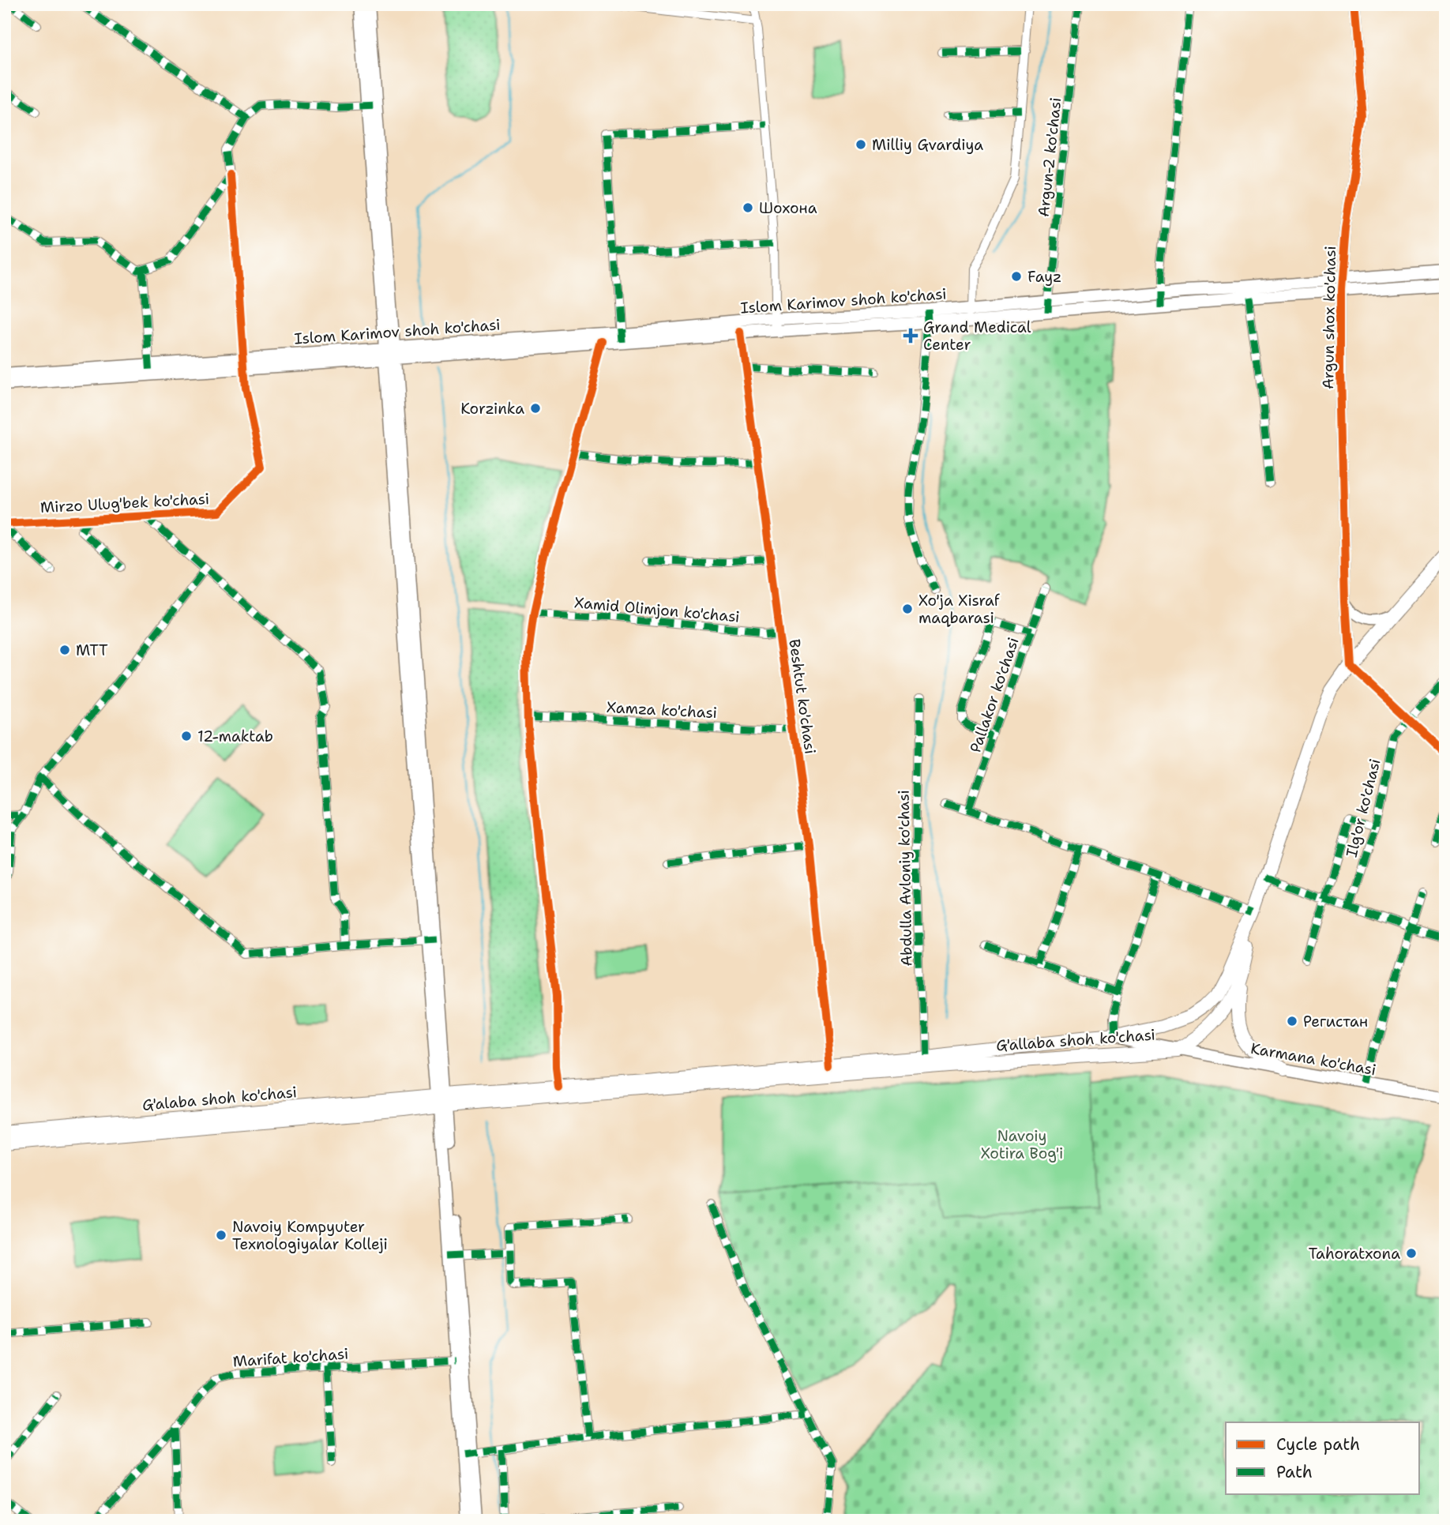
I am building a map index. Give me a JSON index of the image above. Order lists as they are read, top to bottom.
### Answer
{
  "streets": {
    "main road": [
      "Islom Karimov shoh ko'chasi",
      "G'allaba shoh ko'chasi",
      "Karmana ko'chasi",
      "G'alaba shoh ko'chasi"
    ],
    "street": [
      "Argun-2 ko'chasi",
      "Argun shox ko'chasi",
      "Mirzo Ulug'bek ko'chasi",
      "Xamid Olimjon ko'chasi",
      "Pallakor ko'chasi",
      "Beshtut ko'chasi",
      "Xamza ko'chasi",
      "Ilg'or ko'chasi",
      "Abdulla Avloniy ko'chasi",
      "Marifat ko'chasi"
    ]
  },
  "crossings": [
    ["Argun-2 ko'chasi", "Islom Karimov shoh ko'chasi"],
    ["Islom Karimov shoh ko'chasi", "Argun shox ko'chasi"],
    ["Islom Karimov shoh ko'chasi", "Mirzo Ulug'bek ko'chasi"],
    ["Islom Karimov shoh ko'chasi", "Beshtut ko'chasi"],
    ["Xamid Olimjon ko'chasi", "Beshtut ko'chasi"],
    ["Beshtut ko'chasi", "Xamza ko'chasi"],
    ["Beshtut ko'chasi", "G'allaba shoh ko'chasi"],
    ["Abdulla Avloniy ko'chasi", "G'allaba shoh ko'chasi"],
    ["G'allaba shoh ko'chasi", "Karmana ko'chasi"],
    ["G'allaba shoh ko'chasi", "G'alaba shoh ko'chasi"]
  ],
  "parks": ["Navoiy Xotira Bog'i"],
  "places": {
    "other": [
      "Milliy Gvardiya",
      "Шохона",
      "Fayz",
      "Korzinka",
      "Xo'ja Xisraf maqbarasi",
      "MTT",
      "12-maktab",
      "Регистан",
      "Navoiy Kompyuter Texnologiyalar Kolleji",
      "Tahoratxona"
    ],
    "health": ["Grand Medical Center"]
  },
  "legend": ["Cycle path", "Path"]
}
